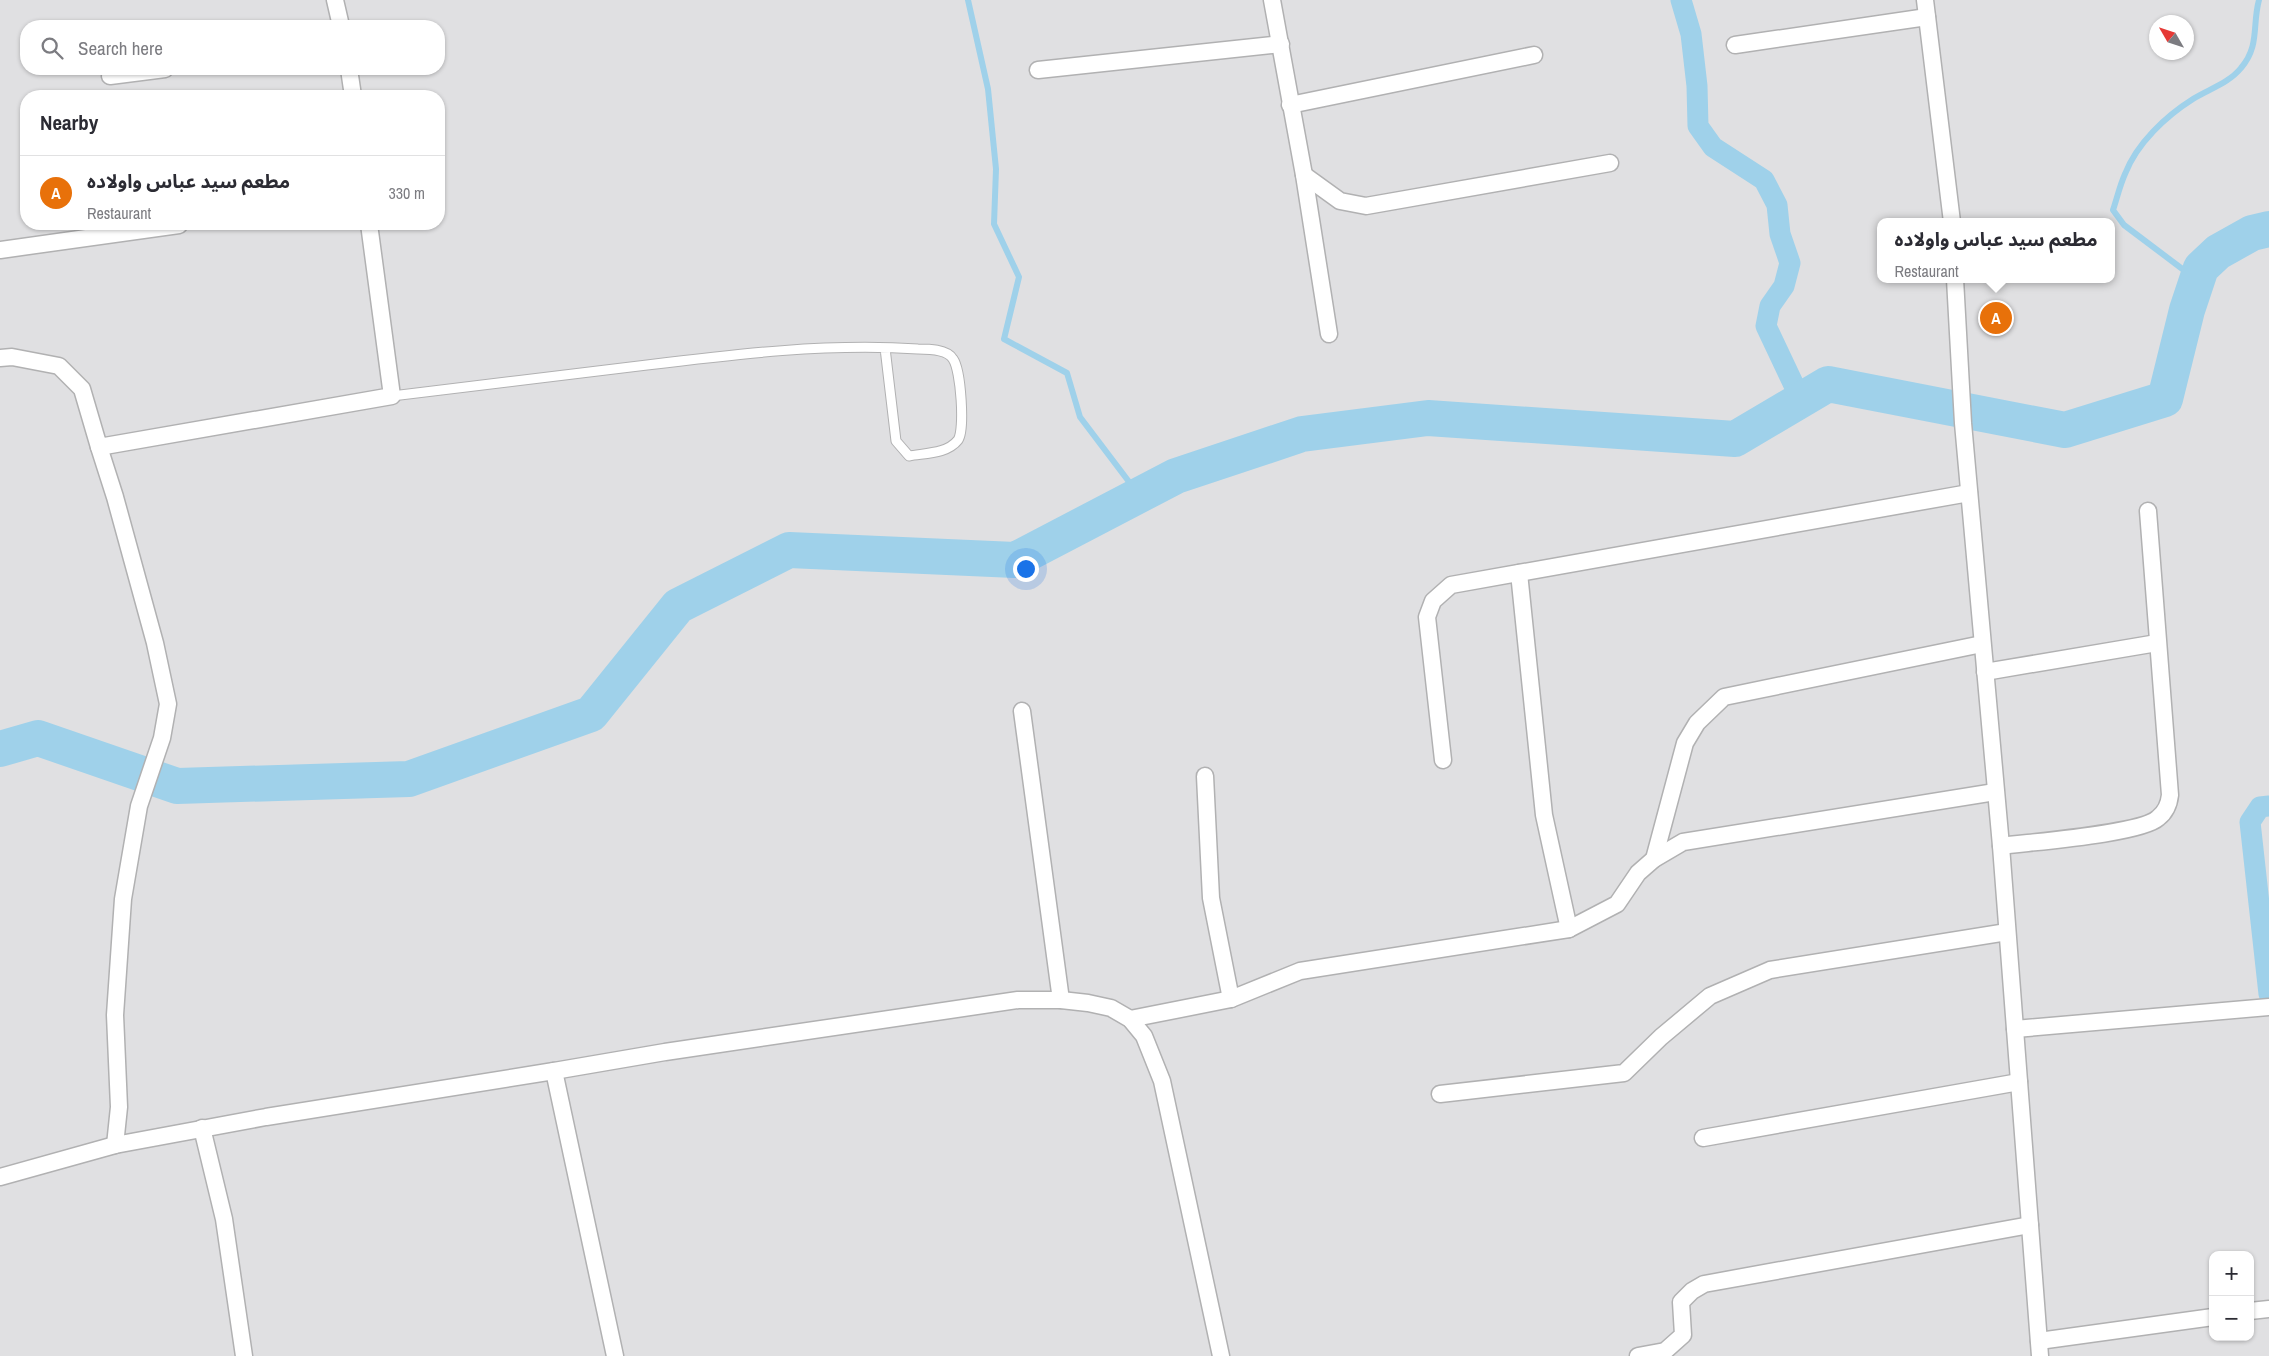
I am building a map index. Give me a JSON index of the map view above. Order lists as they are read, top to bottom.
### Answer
{
  "north": "top left",
  "page": {
    "search": "Search here",
    "heading": "Nearby",
    "list": [
      {
        "mark": "A",
        "name": "مطعم سيد عباس واولاده",
        "note": "Restaurant",
        "value": "330 m"
      }
    ],
    "popup": ["مطعم سيد عباس واولاده", "Restaurant"],
    "pins": "A",
    "map_buttons": ["+", "−"]
  }
}
